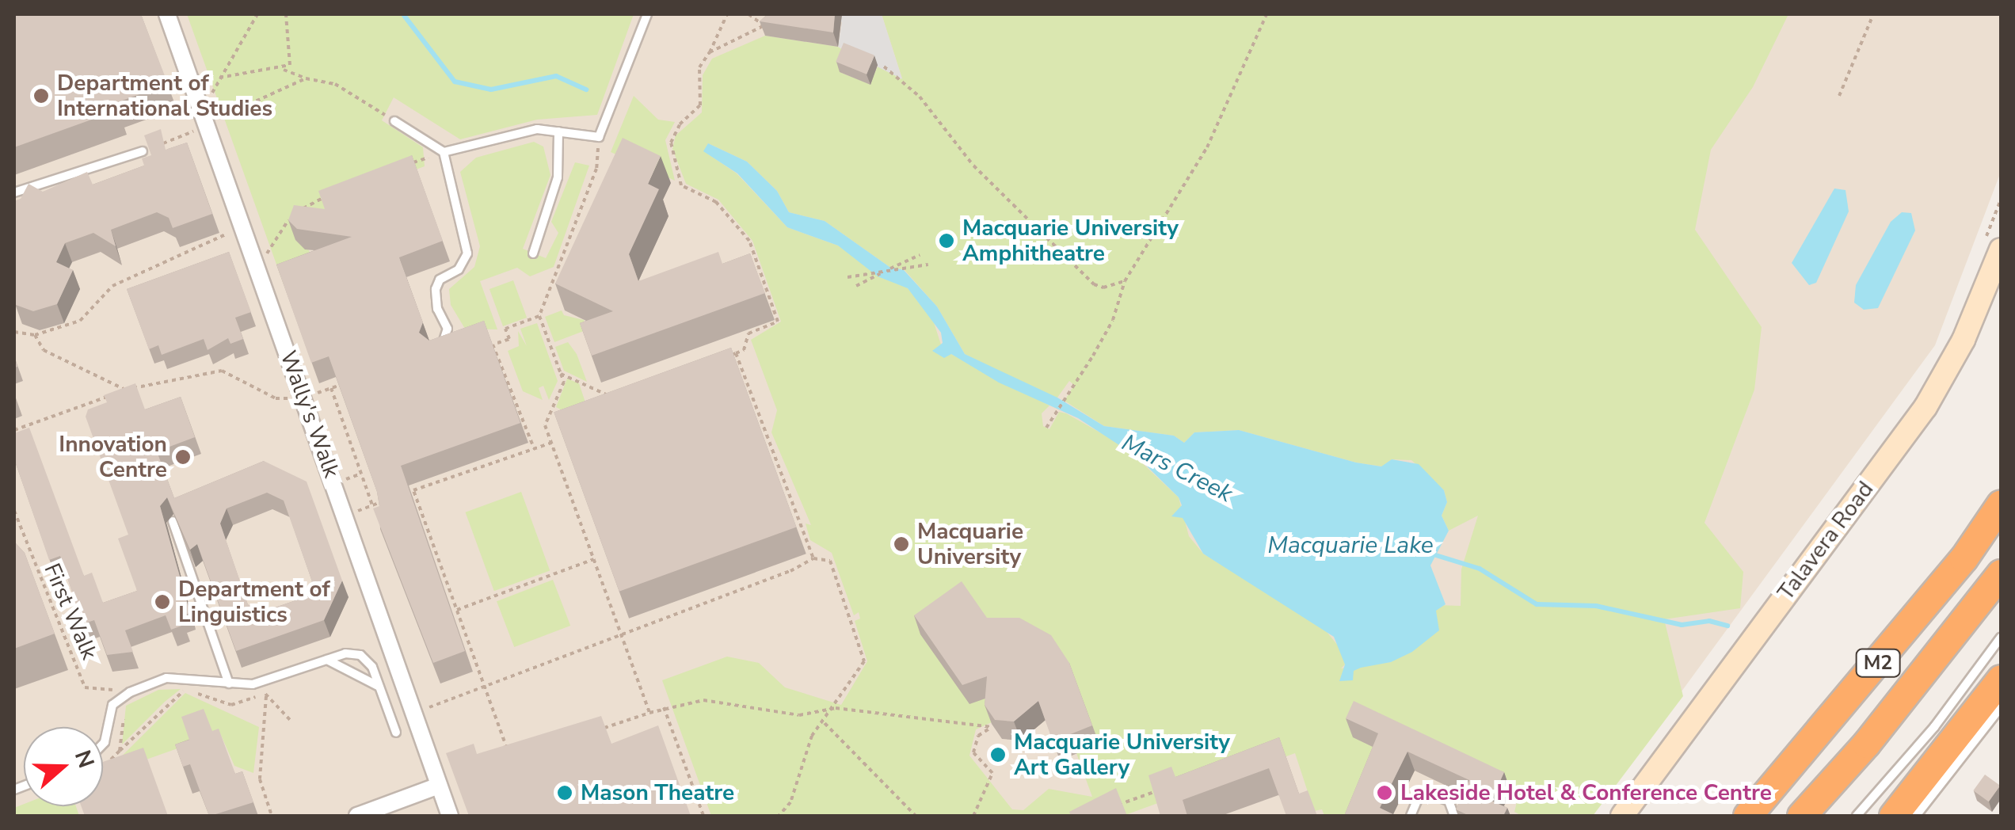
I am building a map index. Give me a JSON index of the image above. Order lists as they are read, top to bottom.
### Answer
{
  "streets": {
    "highway": ["M2"],
    "street": ["Wally's Walk", "Talavera Road"],
    "path": ["First Walk"]
  },
  "water": ["Mars Creek", "Macquarie Lake"],
  "places": [
    "Department of International Studies",
    "Macquarie University Amphitheatre",
    "Innovation Centre",
    "Macquarie University",
    "Department of Linguistics",
    "Macquarie University Art Gallery",
    "Mason Theatre",
    "Lakeside Hotel & Conference Centre"
  ],
  "north": "right"
}
